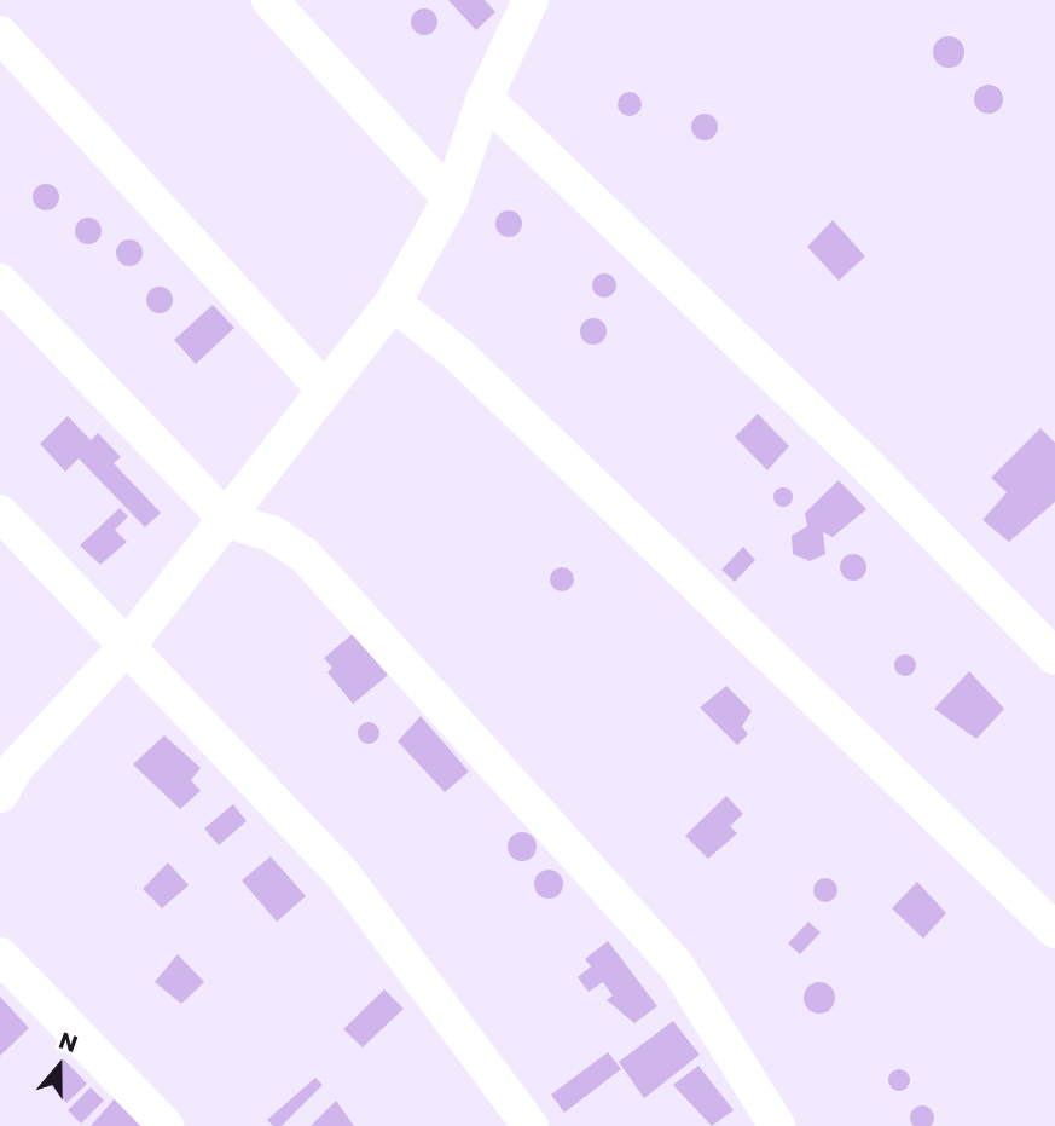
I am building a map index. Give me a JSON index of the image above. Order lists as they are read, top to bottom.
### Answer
{
  "north": "top"
}
